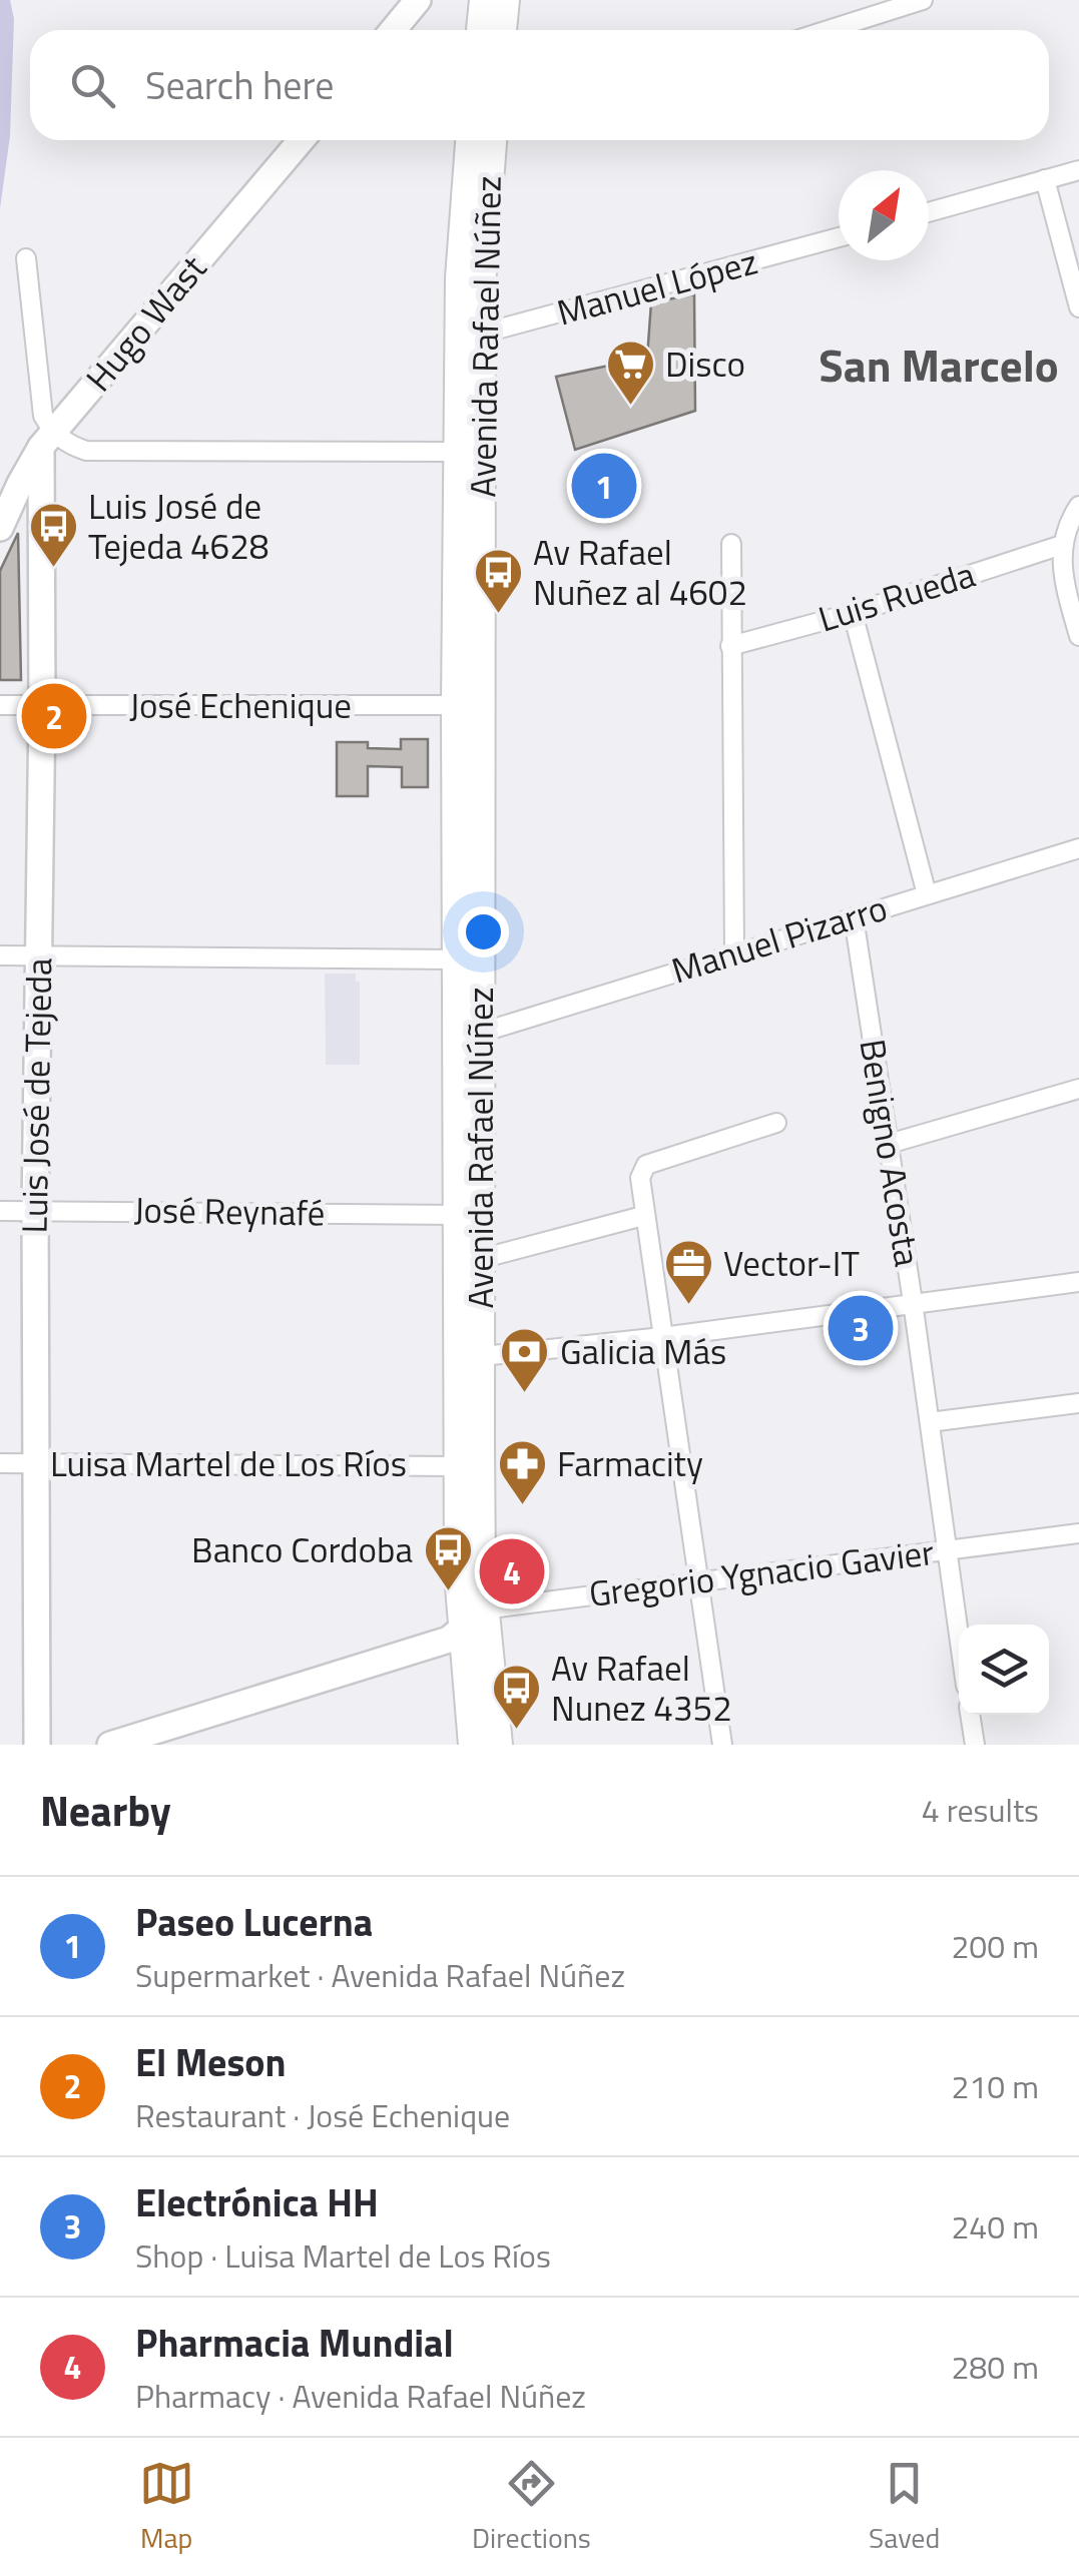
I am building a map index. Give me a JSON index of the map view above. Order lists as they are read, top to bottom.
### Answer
{
  "streets": {
    "main road": ["Hugo Wast", "Avenida Rafael Núñez", "Luis José de Tejeda"],
    "street": [
      "Manuel López",
      "Luis Rueda",
      "José Echenique",
      "Manuel Pizarro",
      "Benigno Acosta",
      "José Reynafé",
      "Luisa Martel de Los Ríos",
      "Gregorio Ygnacio Gavier"
    ]
  },
  "crossings": [
    ["Manuel López", "Avenida Rafael Núñez"],
    ["Hugo Wast", "Luis José de Tejeda"],
    ["Avenida Rafael Núñez", "José Echenique"],
    ["Avenida Rafael Núñez", "Manuel Pizarro"],
    ["Avenida Rafael Núñez", "José Reynafé"],
    ["Avenida Rafael Núñez", "Luisa Martel de Los Ríos"],
    ["Avenida Rafael Núñez", "Gregorio Ygnacio Gavier"],
    ["José Echenique", "Luis José de Tejeda"],
    ["Manuel Pizarro", "Benigno Acosta"],
    ["Luis José de Tejeda", "José Reynafé"],
    ["Luis José de Tejeda", "Luisa Martel de Los Ríos"],
    ["Benigno Acosta", "Gregorio Ygnacio Gavier"]
  ],
  "districts": ["San Marcelo"],
  "places": {
    "supermarket": ["Disco"],
    "bus stop": [
      "Luis José de Tejeda 4628",
      "Av Rafael Nuñez al 4602",
      "Banco Cordoba",
      "Av Rafael Nunez 4352"
    ],
    "office": ["Vector-IT"],
    "bank": ["Galicia Más"],
    "pharmacy": ["Farmacity"]
  },
  "north": "top right",
  "page": {
    "search": "Search here",
    "pins": [
      "1",
      "2",
      "3",
      "4"
    ],
    "heading": ["Nearby", "4 results"],
    "list": [
      {
        "mark": "1",
        "name": "Paseo Lucerna",
        "note": "Supermarket · Avenida Rafael Núñez",
        "value": "200 m"
      },
      {
        "mark": "2",
        "name": "El Meson",
        "note": "Restaurant · José Echenique",
        "value": "210 m"
      },
      {
        "mark": "3",
        "name": "Electrónica HH",
        "note": "Shop · Luisa Martel de Los Ríos",
        "value": "240 m"
      },
      {
        "mark": "4",
        "name": "Pharmacia Mundial",
        "note": "Pharmacy · Avenida Rafael Núñez",
        "value": "280 m"
      }
    ],
    "nav": ["Map", "Directions", "Saved"]
  }
}
